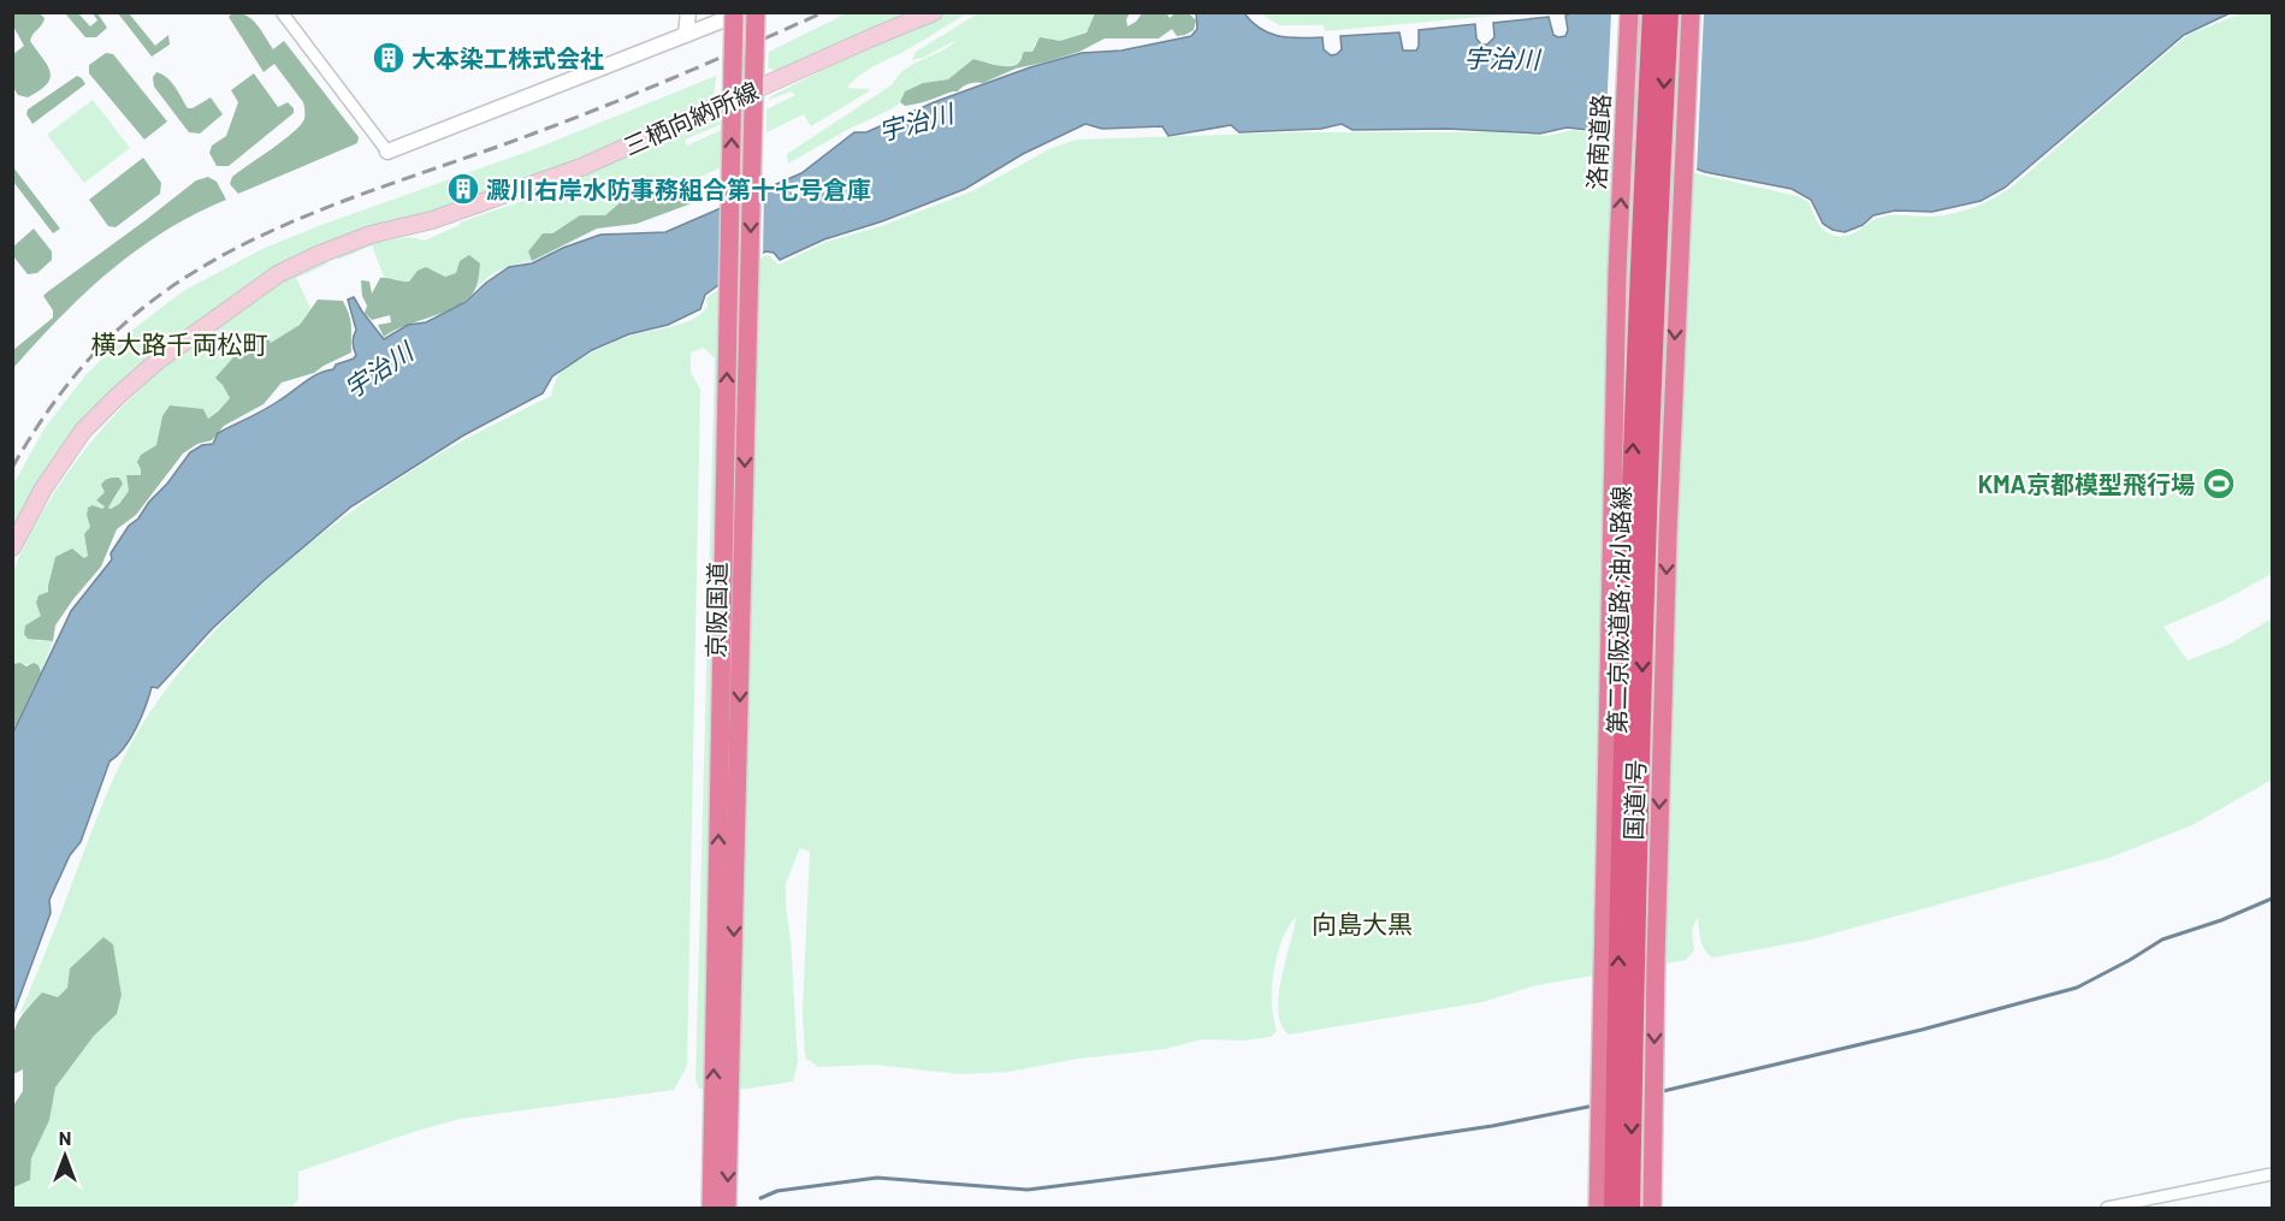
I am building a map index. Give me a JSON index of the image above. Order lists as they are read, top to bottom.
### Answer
{
  "streets": {
    "highway": [
      "洛南道路",
      "京阪国道",
      "第二京阪道路;油小路線",
      "国道1号"
    ],
    "main road": ["三栖向納所線"]
  },
  "crossings": [
    ["三栖向納所線", "京阪国道"],
    ["洛南道路", "国道1号"]
  ],
  "one_way": ["洛南道路"],
  "districts": ["横大路千両松町", "向島大黒"],
  "water": ["宇治川"],
  "places": {
    "building": ["大本染工株式会社", "澱川右岸水防事務組合第十七号倉庫"],
    "sports": ["KMA京都模型飛行場"]
  },
  "north": "top"
}
